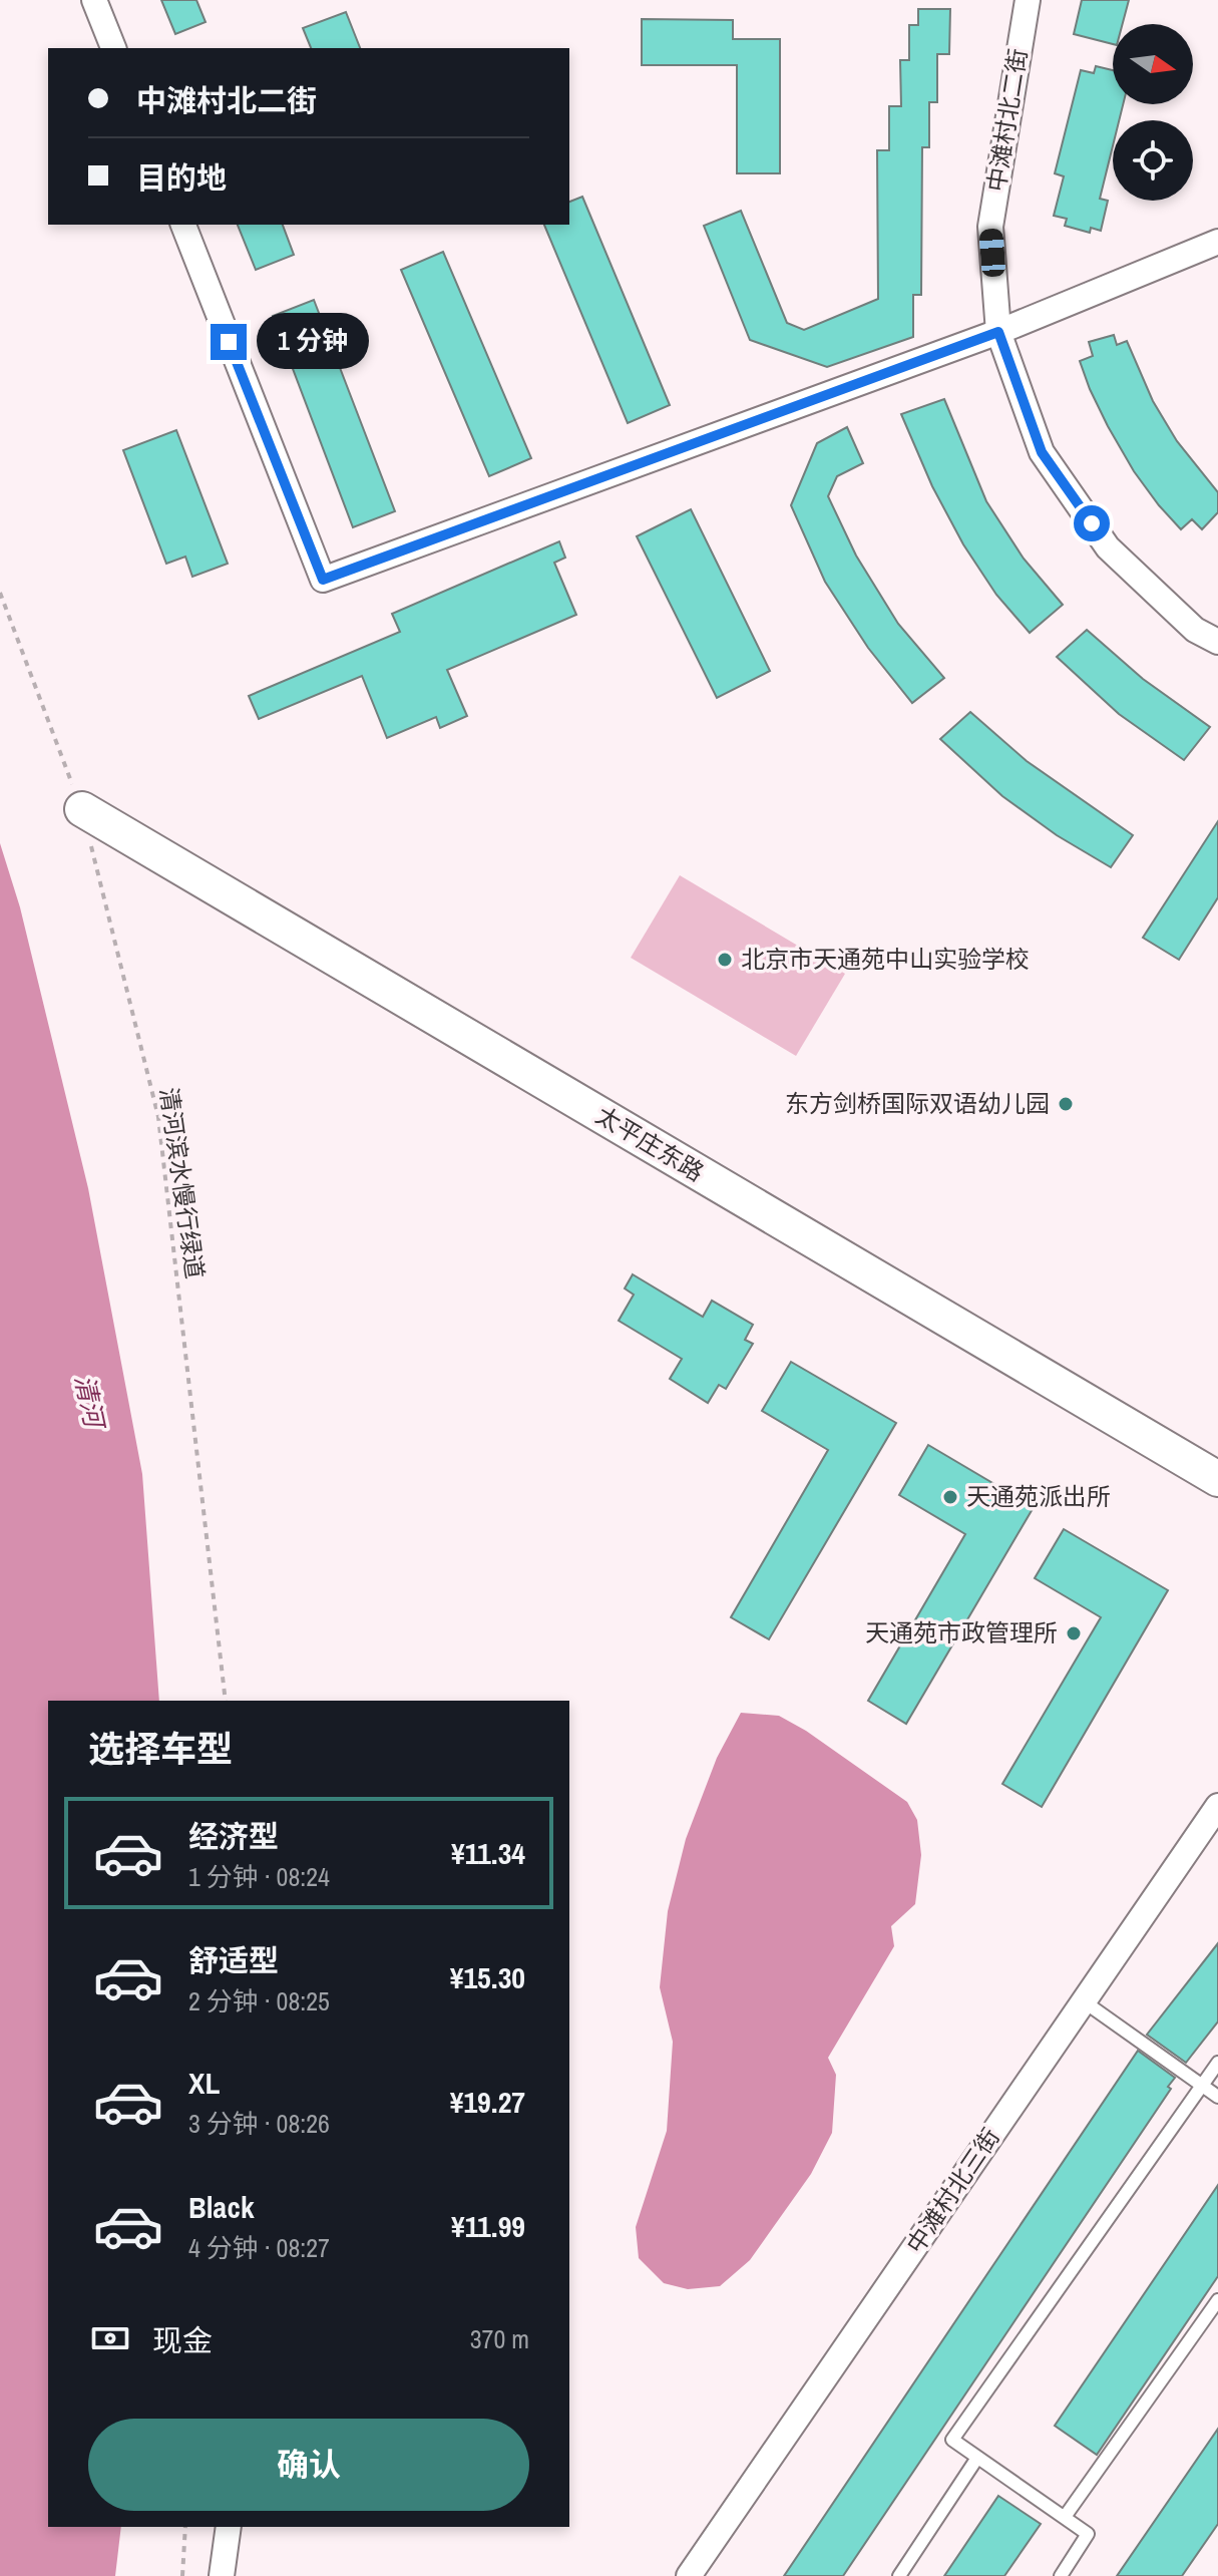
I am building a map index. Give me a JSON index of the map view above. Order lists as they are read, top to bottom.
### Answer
{
  "streets": {
    "street": ["中滩村北二街", "太平庄东路", "中滩村北三街"],
    "path": ["清河滨水慢行绿道"]
  },
  "crossings": [
    ["太平庄东路", "清河滨水慢行绿道"]
  ],
  "water": ["清河"],
  "places": [
    "北京市天通苑中山实验学校",
    "东方剑桥国际双语幼儿园",
    "天通苑派出所",
    "天通苑市政管理所"
  ],
  "north": "right",
  "page": {
    "banner": ["中滩村北二街", "目的地"],
    "bubble": "1 分钟",
    "heading": "选择车型",
    "list": [
      {
        "name": "经济型",
        "note": "1 分钟 · 08:24",
        "value": "¥11.34"
      },
      {
        "name": "舒适型",
        "note": "2 分钟 · 08:25",
        "value": "¥15.30"
      },
      {
        "name": "XL",
        "note": "3 分钟 · 08:26",
        "value": "¥19.27"
      },
      {
        "name": "Black",
        "note": "4 分钟 · 08:27",
        "value": "¥11.99"
      }
    ],
    "pay": ["现金", "370 m"],
    "buttons": "确认"
  }
}
